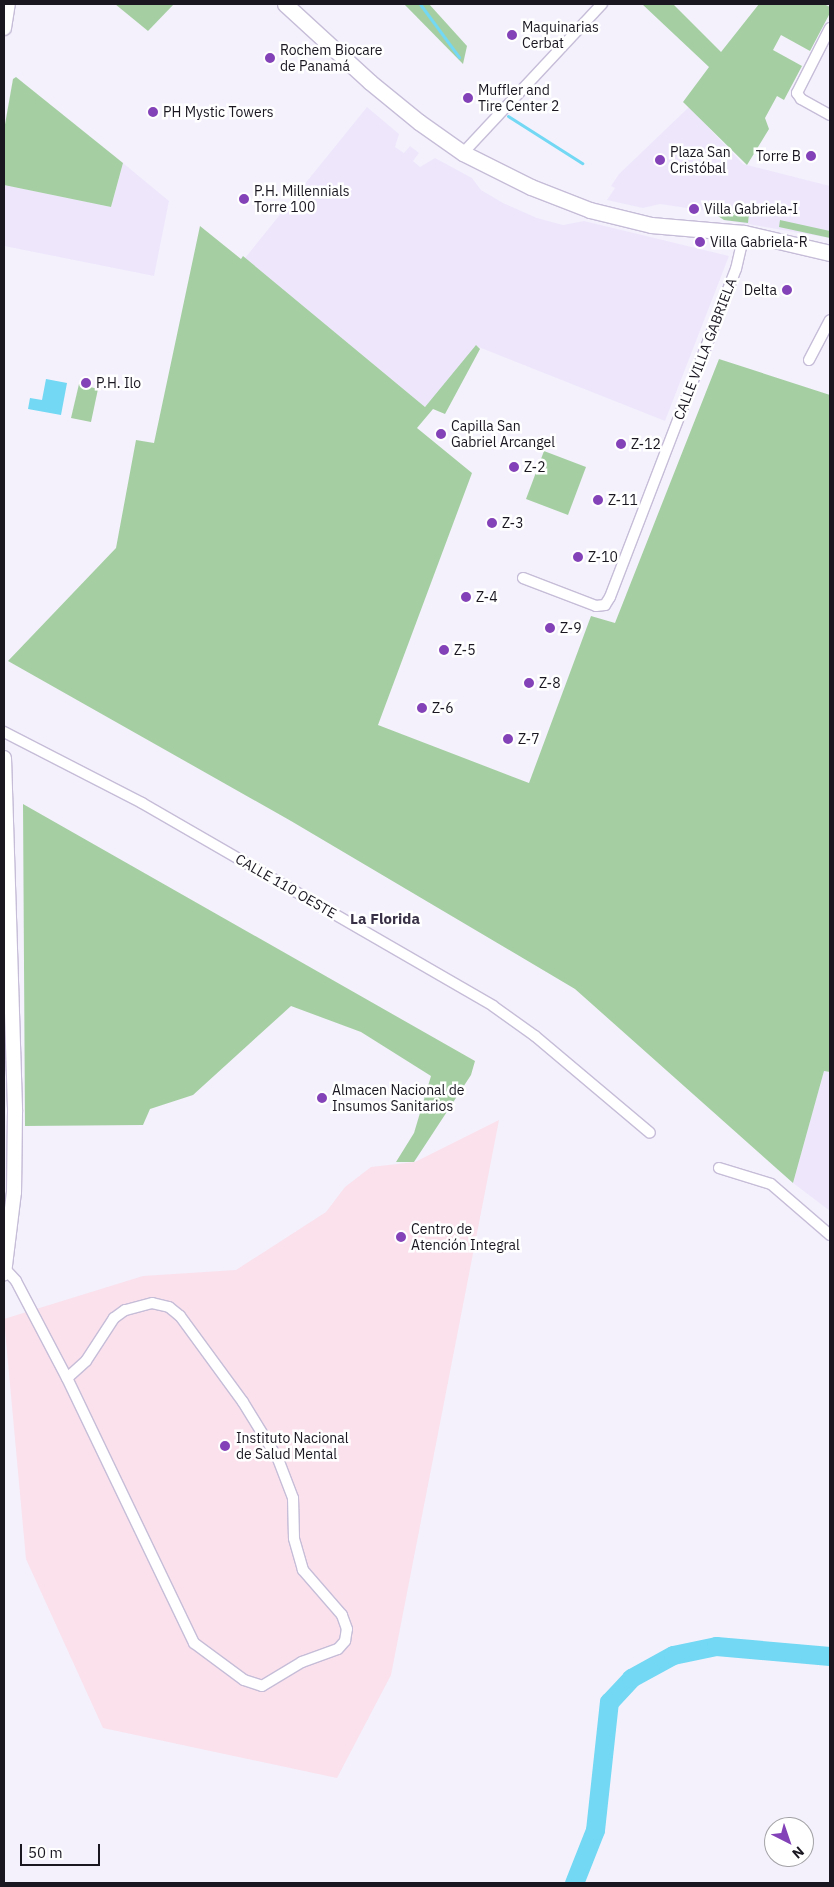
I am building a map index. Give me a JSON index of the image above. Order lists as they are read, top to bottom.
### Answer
{
  "streets": {
    "street": ["CALLE VILLA GABRIELA", "CALLE 110 OESTE"]
  },
  "districts": ["La Florida"],
  "places": [
    "Maquinarias Cerbat",
    "Rochem Biocare de Panamá",
    "Muffler and Tire Center 2",
    "PH Mystic Towers",
    "Torre B",
    "Plaza San Cristóbal",
    "P.H. Millennials Torre 100",
    "Villa Gabriela-I",
    "Villa Gabriela-R",
    "Delta",
    "P.H. Ilo",
    "Capilla San Gabriel Arcangel",
    "Z-12",
    "Z-2",
    "Z-11",
    "Z-3",
    "Z-10",
    "Z-4",
    "Z-9",
    "Z-5",
    "Z-8",
    "Z-6",
    "Z-7",
    "Almacen Nacional de Insumos Sanitarios",
    "Centro de Atención Integral",
    "Instituto Nacional de Salud Mental"
  ],
  "scale_bar": "50 m",
  "north": "bottom right"
}
